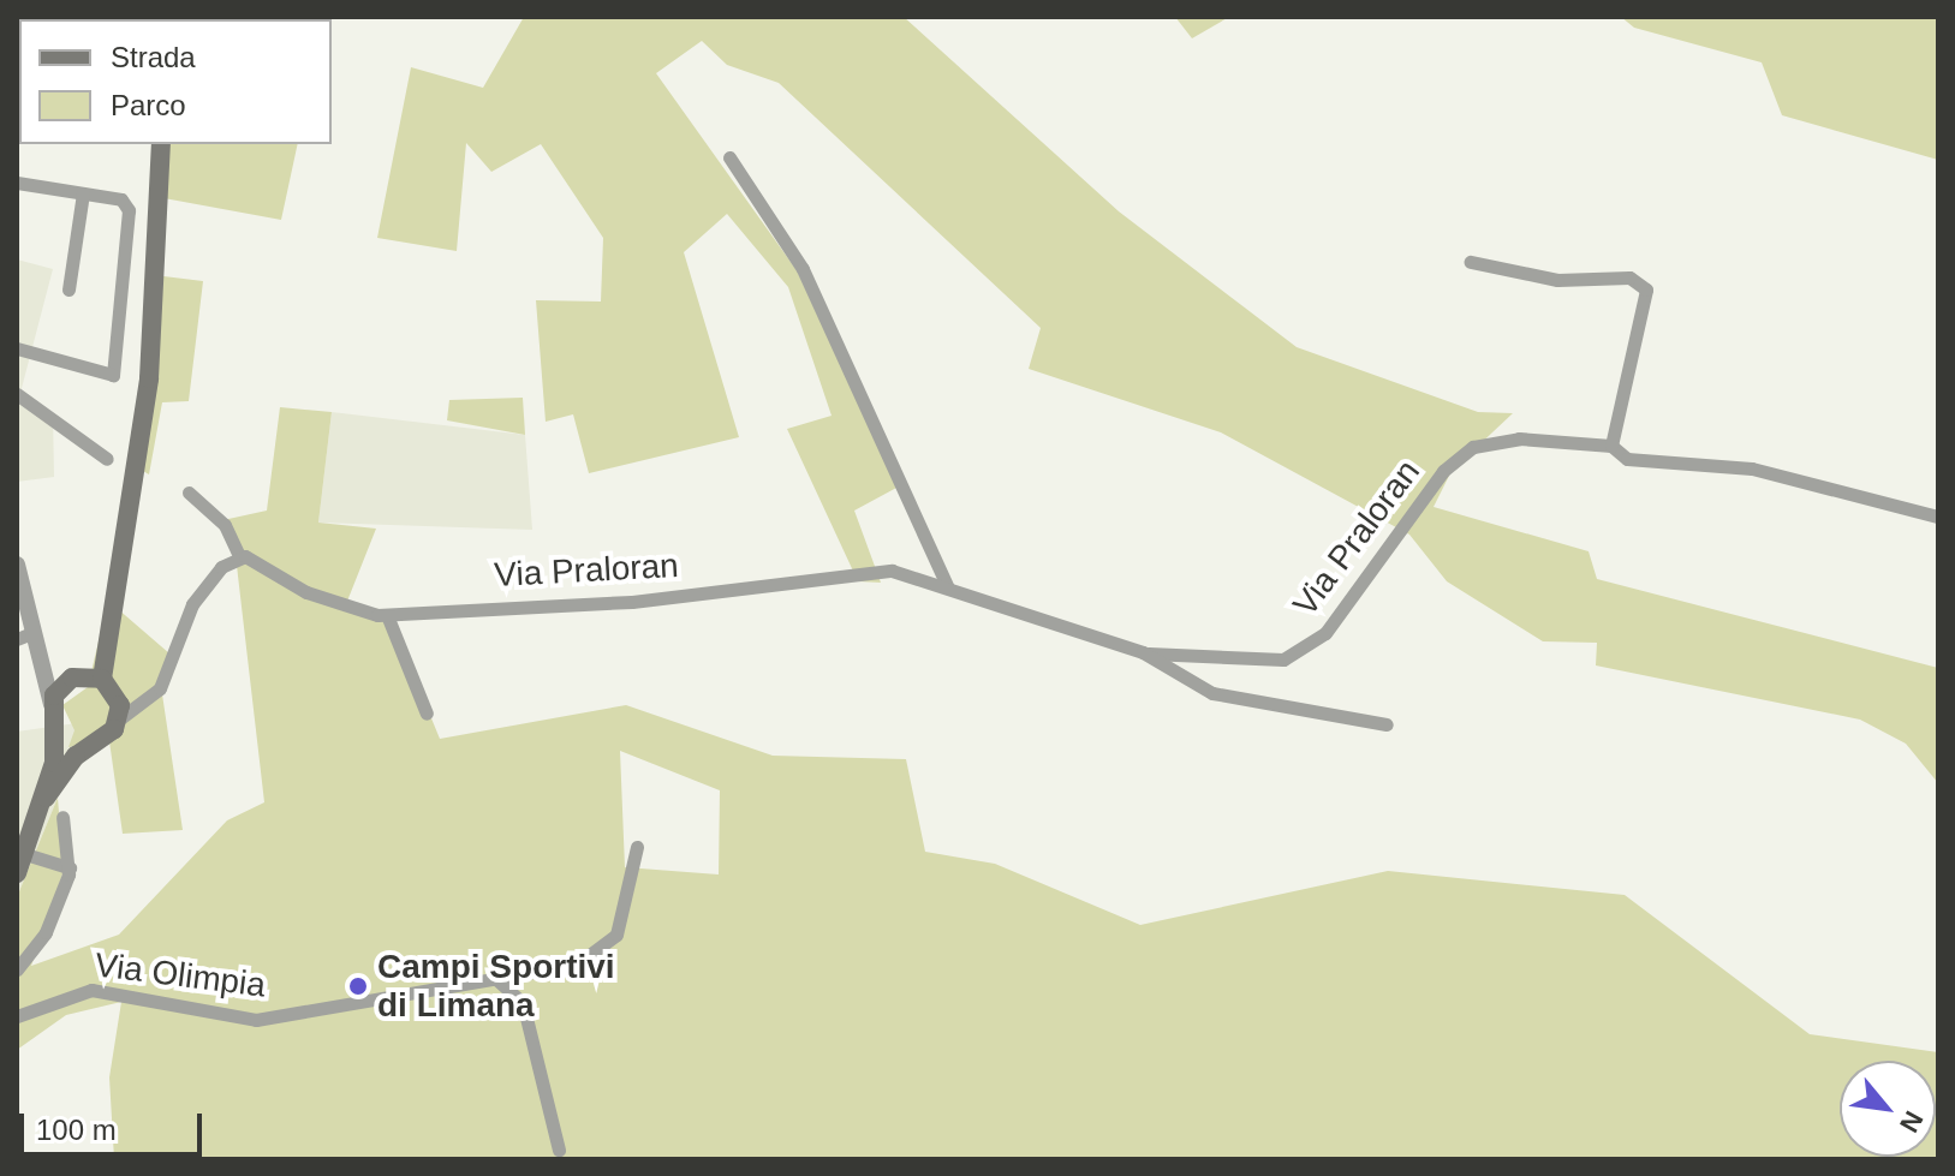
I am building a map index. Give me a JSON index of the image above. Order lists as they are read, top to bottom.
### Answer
{
  "streets": {
    "street": ["Via Praloran", "Via Olimpia"]
  },
  "places": ["Campi Sportivi di Limana"],
  "legend": ["Strada", "Parco"],
  "scale_bar": "100 m",
  "north": "bottom right"
}
